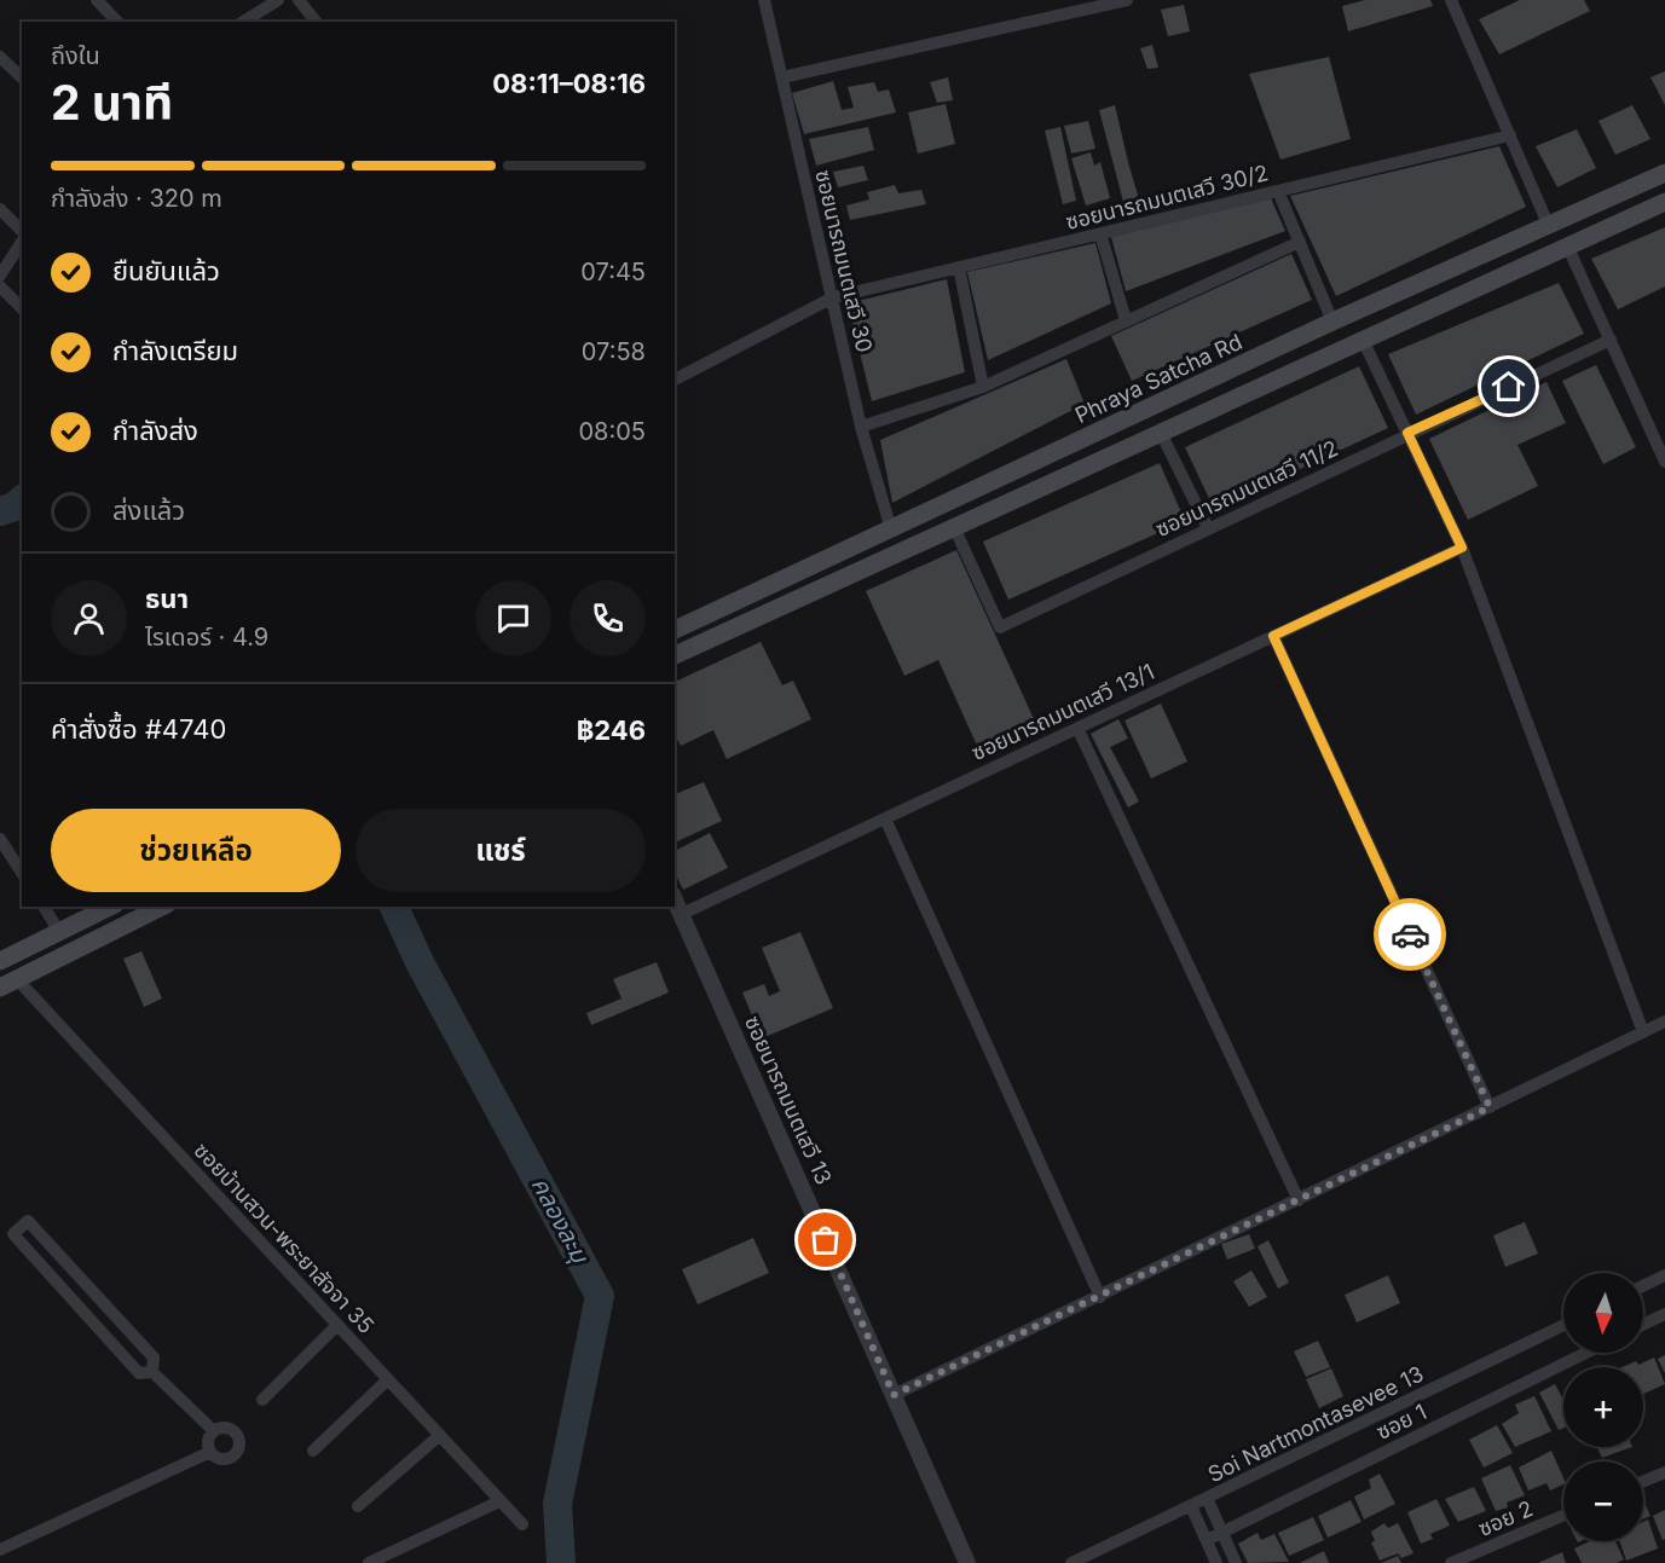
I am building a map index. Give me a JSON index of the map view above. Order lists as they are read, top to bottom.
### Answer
{
  "streets": {
    "main road": ["Phraya Satcha Rd"],
    "street": [
      "ซอยนารถมนตเสวี 30/2",
      "ซอยนารถมนตเสวี 30",
      "ซอยนารถมนตเสวี 11/2",
      "ซอยนารถมนตเสวี 13/1",
      "ซอยนารถมนตเสวี 13",
      "ซอยบ้านสวน-พระยาสัจจา 35",
      "ซอย 1",
      "Soi Nartmontasevee 13",
      "ซอย 2"
    ]
  },
  "crossings": [
    ["ซอยนารถมนตเสวี 30/2", "ซอยนารถมนตเสวี 30"],
    ["ซอยนารถมนตเสวี 30", "Phraya Satcha Rd"],
    ["ซอยนารถมนตเสวี 13/1", "ซอยนารถมนตเสวี 13"]
  ],
  "water": ["คลองละมุ"],
  "north": "bottom",
  "page": {
    "heading": ["2 นาที", "ถึงใน", "08:11–08:16"],
    "panel": [
      "ธนา",
      "ไรเดอร์ · 4.9",
      "คำสั่งซื้อ #4740",
      "฿246"
    ],
    "bar": "กำลังส่ง · 320 m",
    "list": [
      ["ยืนยันแล้ว", "07:45"],
      ["กำลังเตรียม", "07:58"],
      ["กำลังส่ง", "08:05"],
      "ส่งแล้ว"
    ],
    "buttons": ["ช่วยเหลือ", "แชร์"],
    "map_buttons": ["+", "−"]
  }
}
